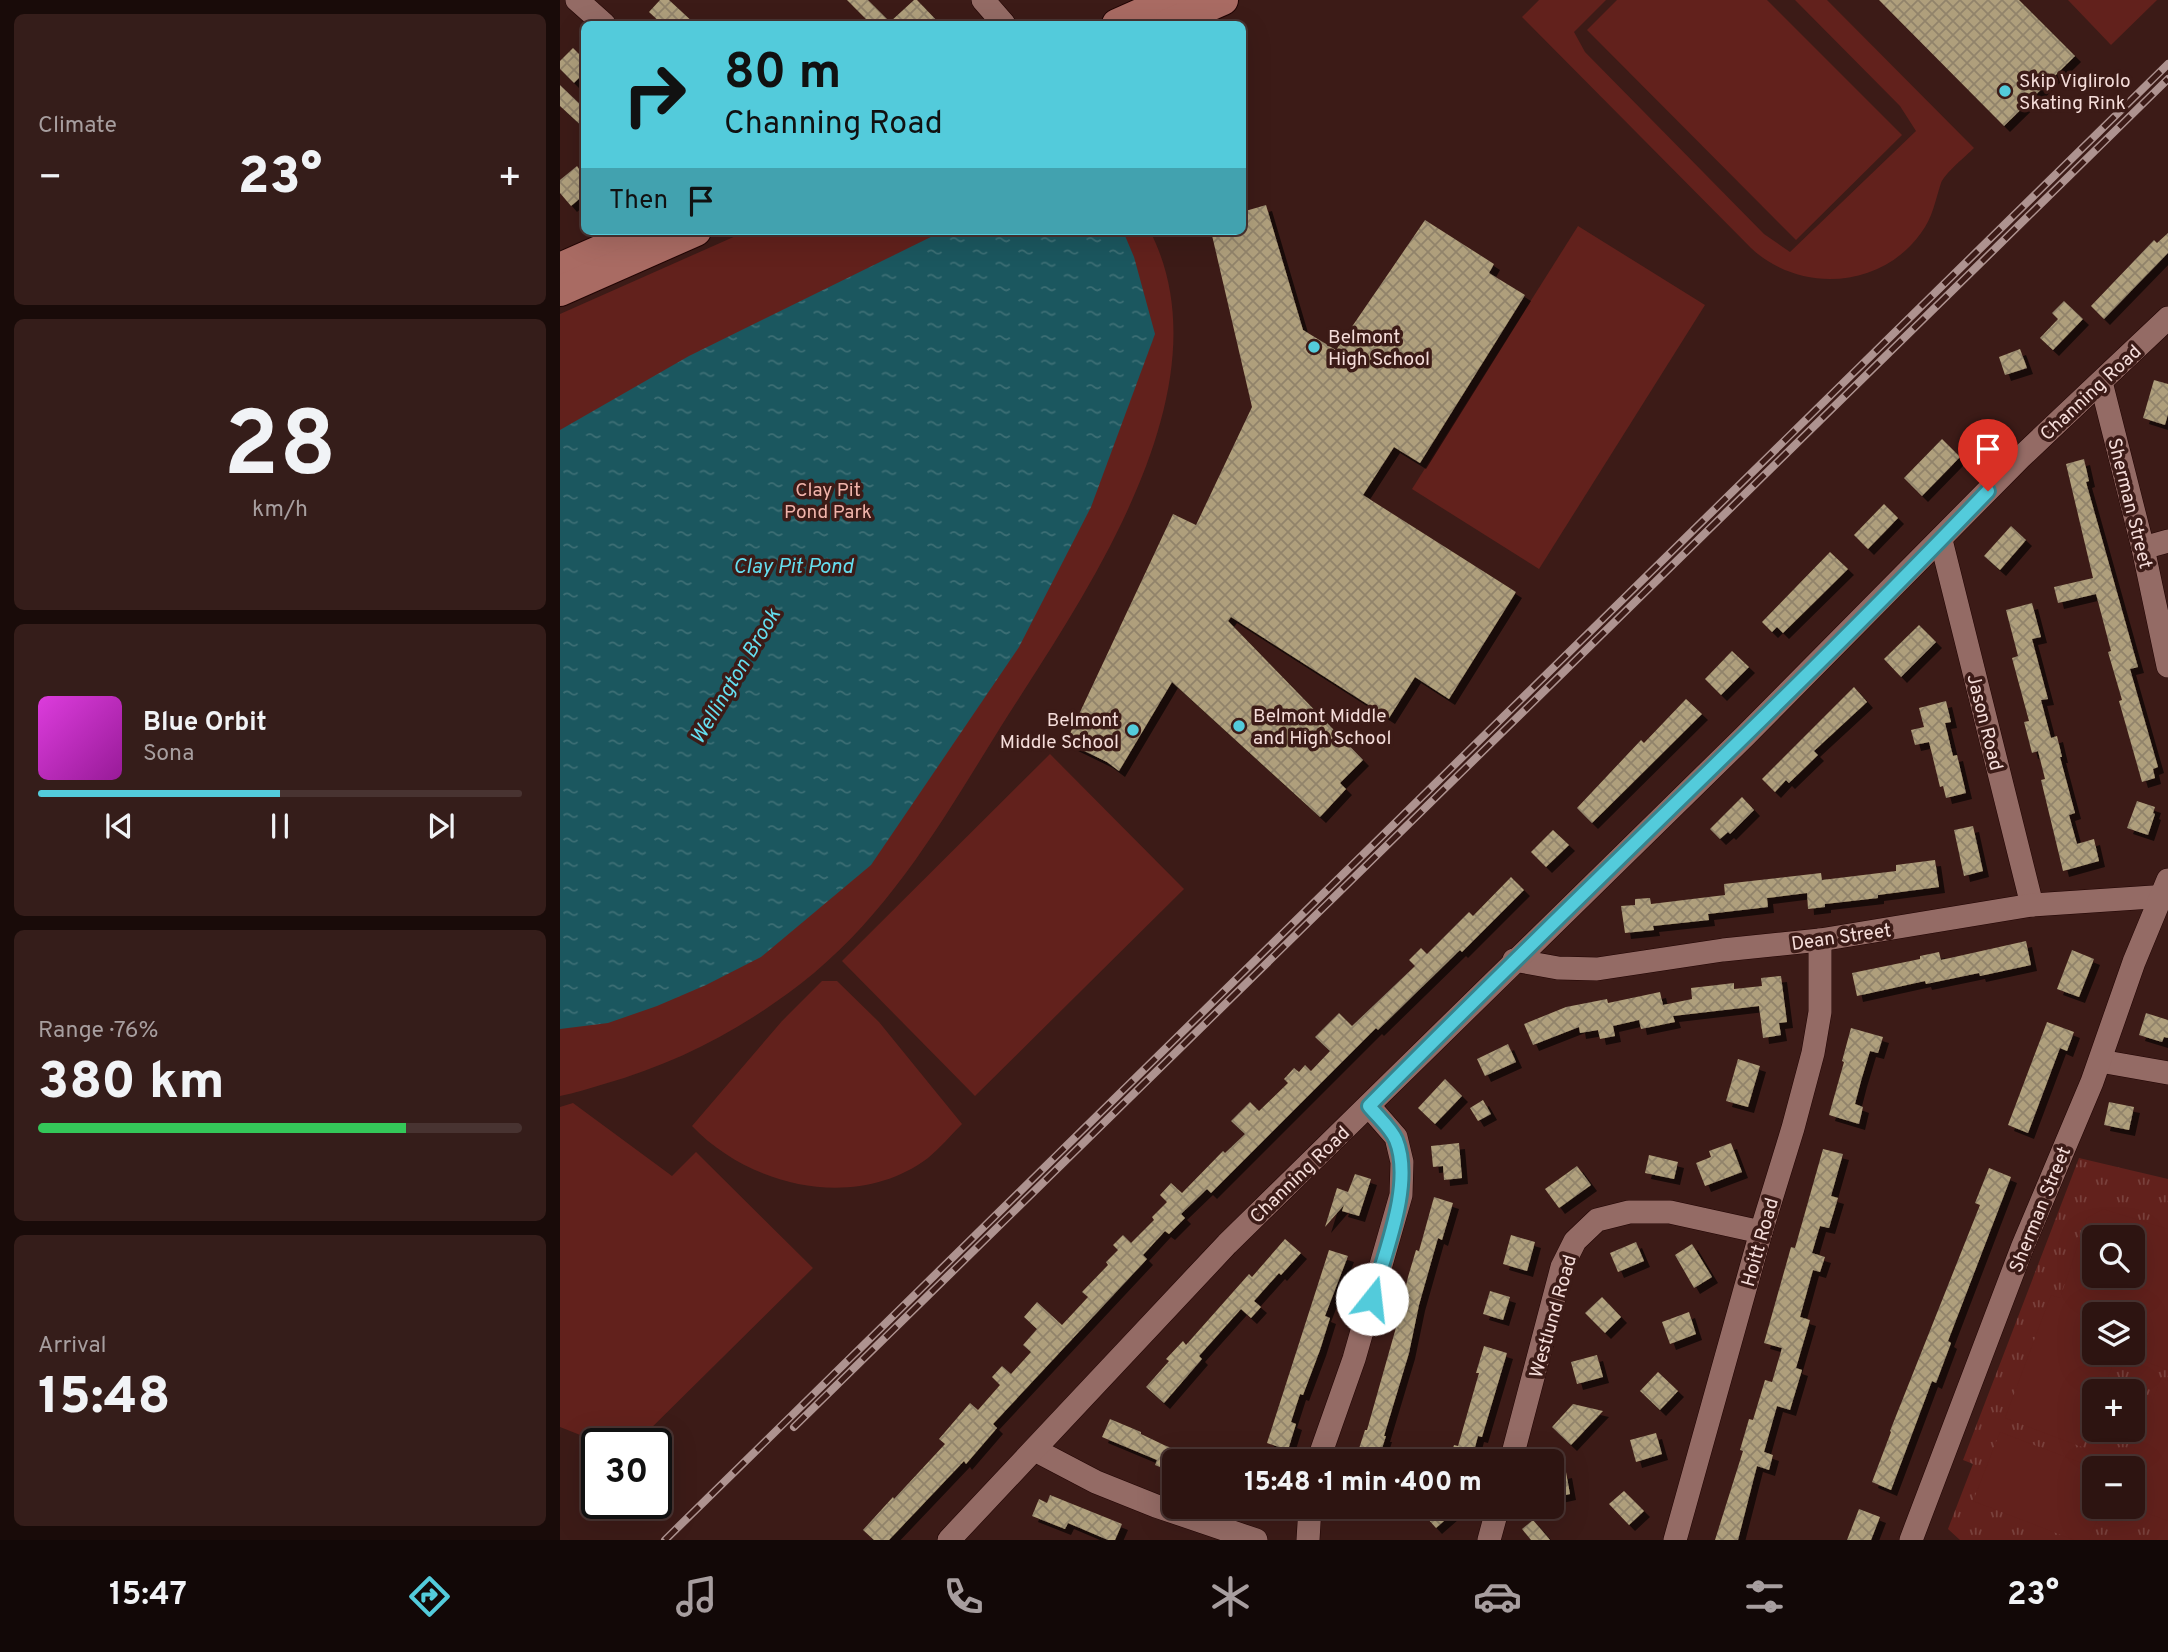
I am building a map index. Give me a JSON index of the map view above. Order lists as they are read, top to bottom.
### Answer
{
  "streets": {
    "street": [
      "Channing Road",
      "Sherman Street",
      "Jason Road",
      "Dean Street",
      "Hoitt Road",
      "Westlund Road"
    ]
  },
  "crossings": [
    ["Channing Road", "Sherman Street"],
    ["Channing Road", "Jason Road"],
    ["Channing Road", "Dean Street"],
    ["Sherman Street", "Dean Street"],
    ["Jason Road", "Dean Street"],
    ["Dean Street", "Hoitt Road"],
    ["Hoitt Road", "Westlund Road"]
  ],
  "water": ["Clay Pit Pond", "Wellington Brook"],
  "parks": ["Clay Pit Pond Park"],
  "places": [
    "Skip Viglirolo Skating Rink",
    "Belmont High School",
    "Belmont Middle and High School",
    "Belmont Middle School"
  ],
  "page": {
    "tile": [
      "Climate",
      ["28", "km/h"],
      ["Range · 76%", "380 km"],
      ["Arrival", "15:48"]
    ],
    "turn": ["80 m", "Channing Road"],
    "heat": ["−", "23°", "+"],
    "then": "Then",
    "song": ["Blue Orbit", "Sona"],
    "map_buttons": ["+", "−"],
    "limit": "30",
    "trip": "15:48 · 1 min · 400 m",
    "tabs": ["15:47", "23°"]
  }
}
